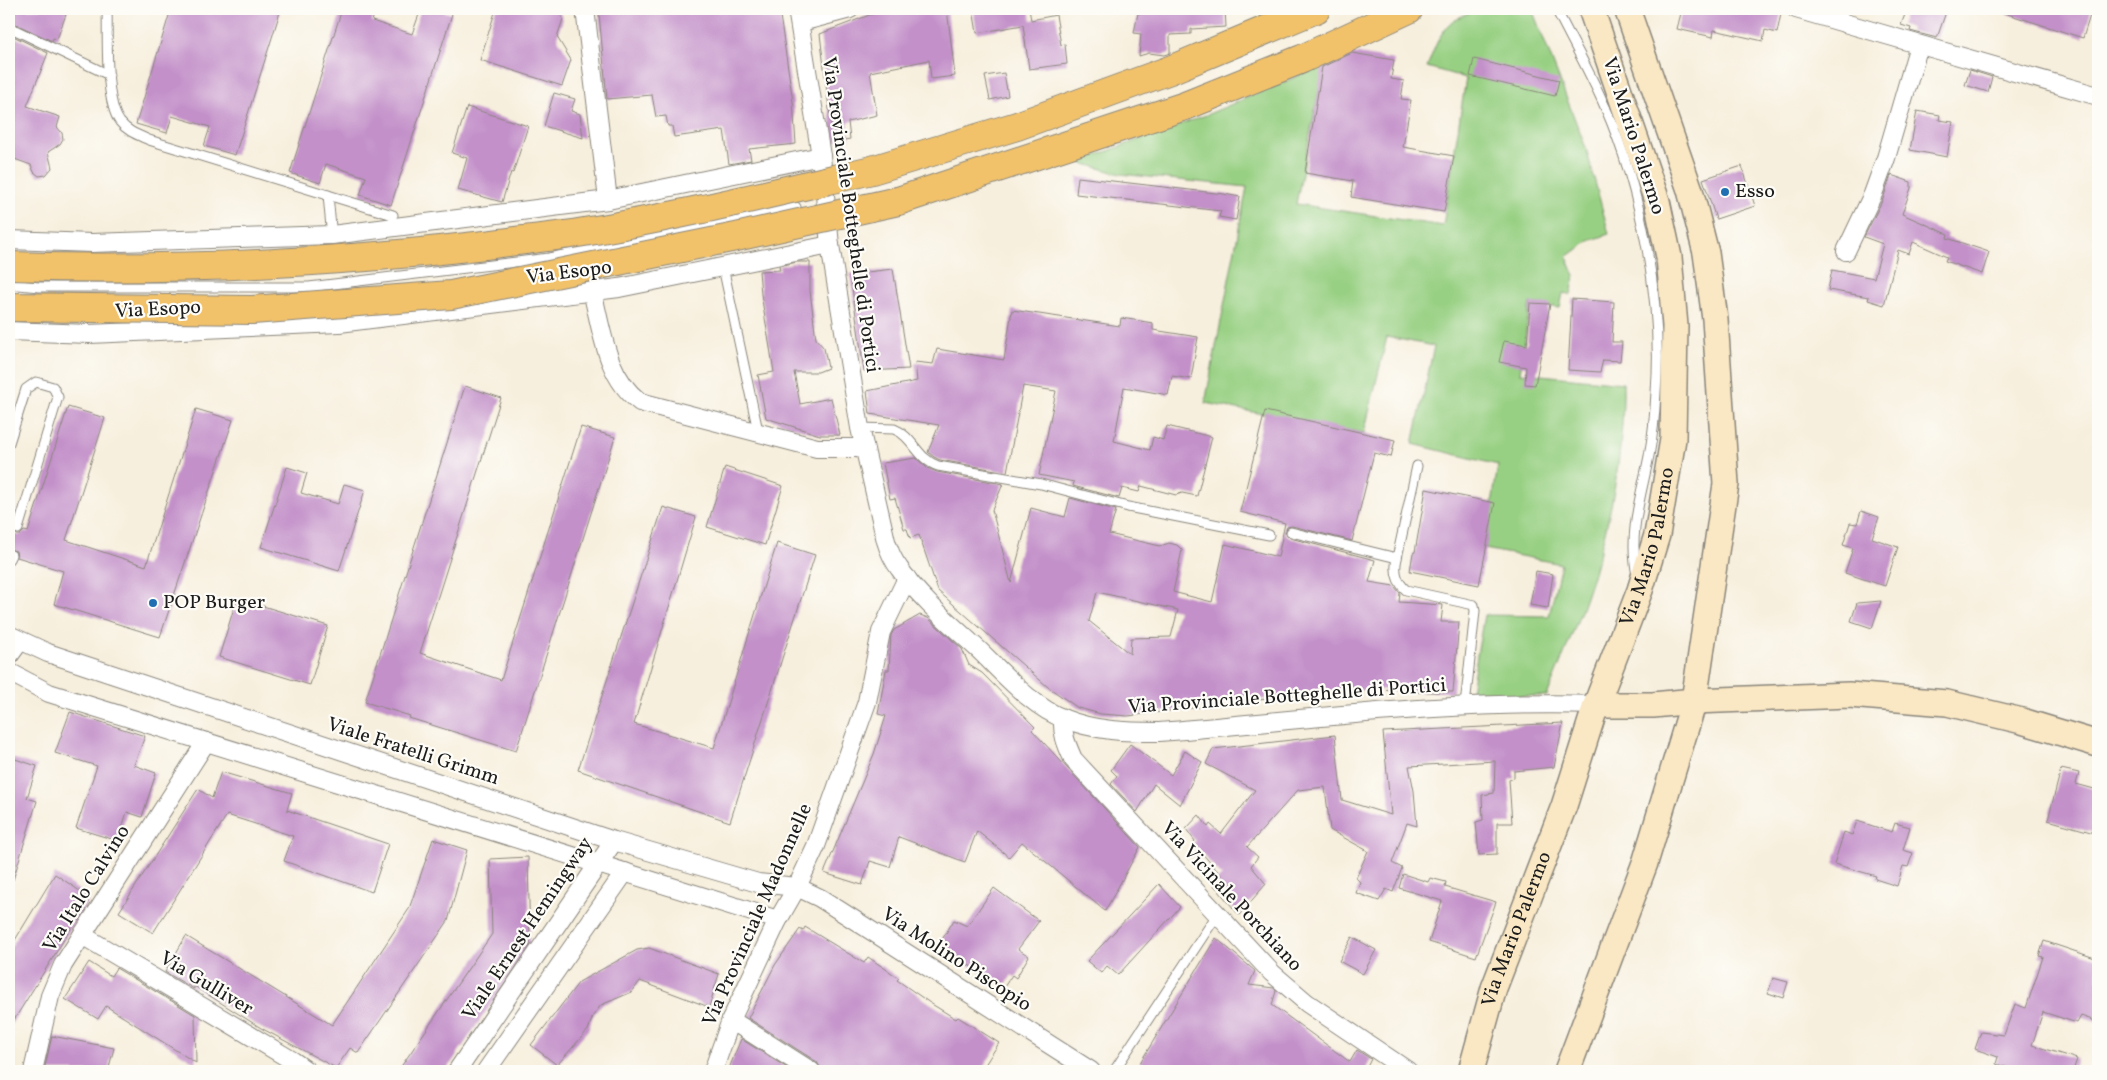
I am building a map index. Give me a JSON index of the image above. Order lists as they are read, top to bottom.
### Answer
{
  "streets": {
    "street": [
      "Via Mario Palermo",
      "Via Provinciale Botteghelle di Portici",
      "Via Esopo",
      "Viale Fratelli Grimm",
      "Via Italo Calvino",
      "Via Vicinale Porchiano",
      "Via Provinciale Madonnelle",
      "Viale Ernest Hemingway",
      "Via Molino Piscopio",
      "Via Gulliver"
    ]
  },
  "crossings": [
    ["Via Mario Palermo", "Via Provinciale Botteghelle di Portici"],
    ["Via Provinciale Botteghelle di Portici", "Via Esopo"],
    ["Via Provinciale Botteghelle di Portici", "Via Vicinale Porchiano"],
    ["Via Provinciale Botteghelle di Portici", "Via Provinciale Madonnelle"],
    ["Viale Fratelli Grimm", "Via Provinciale Madonnelle"],
    ["Viale Fratelli Grimm", "Viale Ernest Hemingway"],
    ["Viale Fratelli Grimm", "Via Molino Piscopio"],
    ["Via Italo Calvino", "Via Gulliver"],
    ["Via Provinciale Madonnelle", "Via Molino Piscopio"]
  ],
  "places": ["Esso", "POP Burger"]
}
